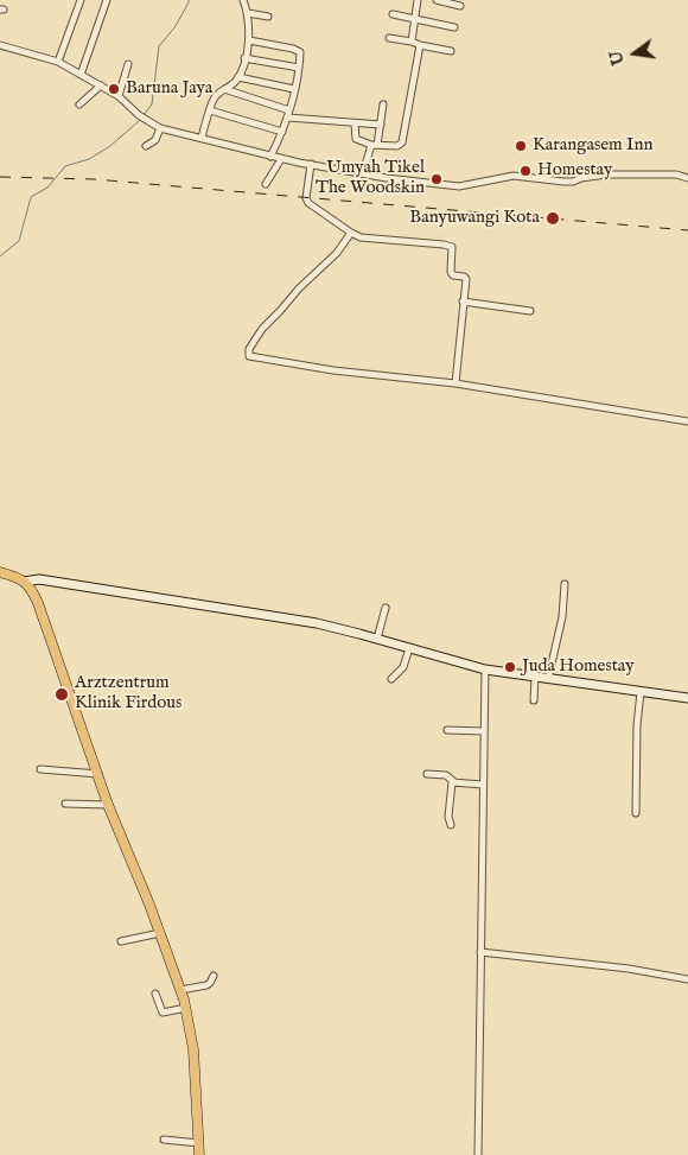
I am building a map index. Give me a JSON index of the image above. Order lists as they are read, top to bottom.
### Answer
{
  "places": [
    "Baruna Jaya",
    "Karangasem Inn",
    "Homestay",
    "Umyah Tikel The Woodskin",
    "Banyuwangi Kota",
    "Juda Homestay",
    "Arztzentrum Klinik Firdous"
  ],
  "north": "left"
}
